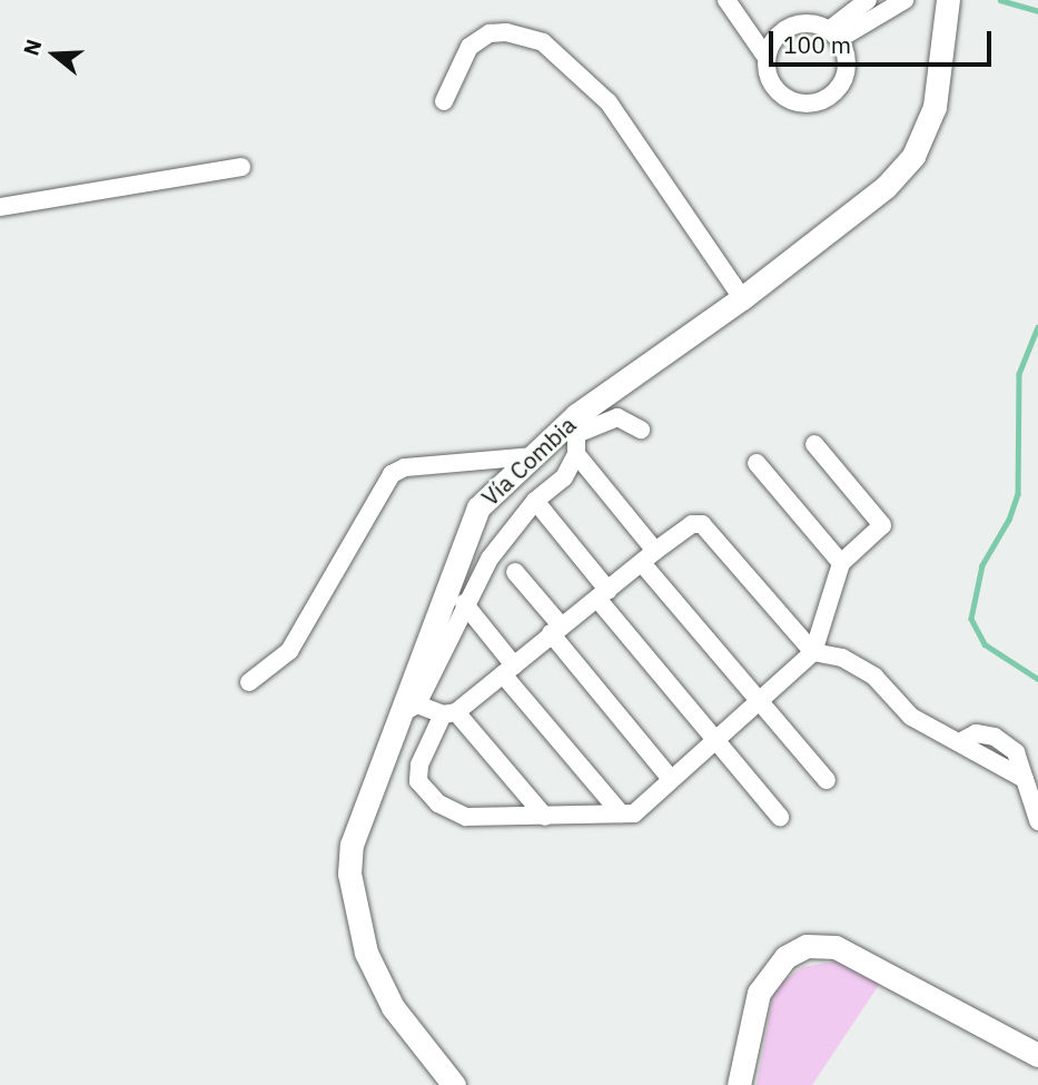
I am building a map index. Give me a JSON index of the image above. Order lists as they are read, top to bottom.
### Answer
{
  "streets": {
    "main road": ["Vía Combia"]
  },
  "scale_bar": "100 m",
  "north": "left"
}
